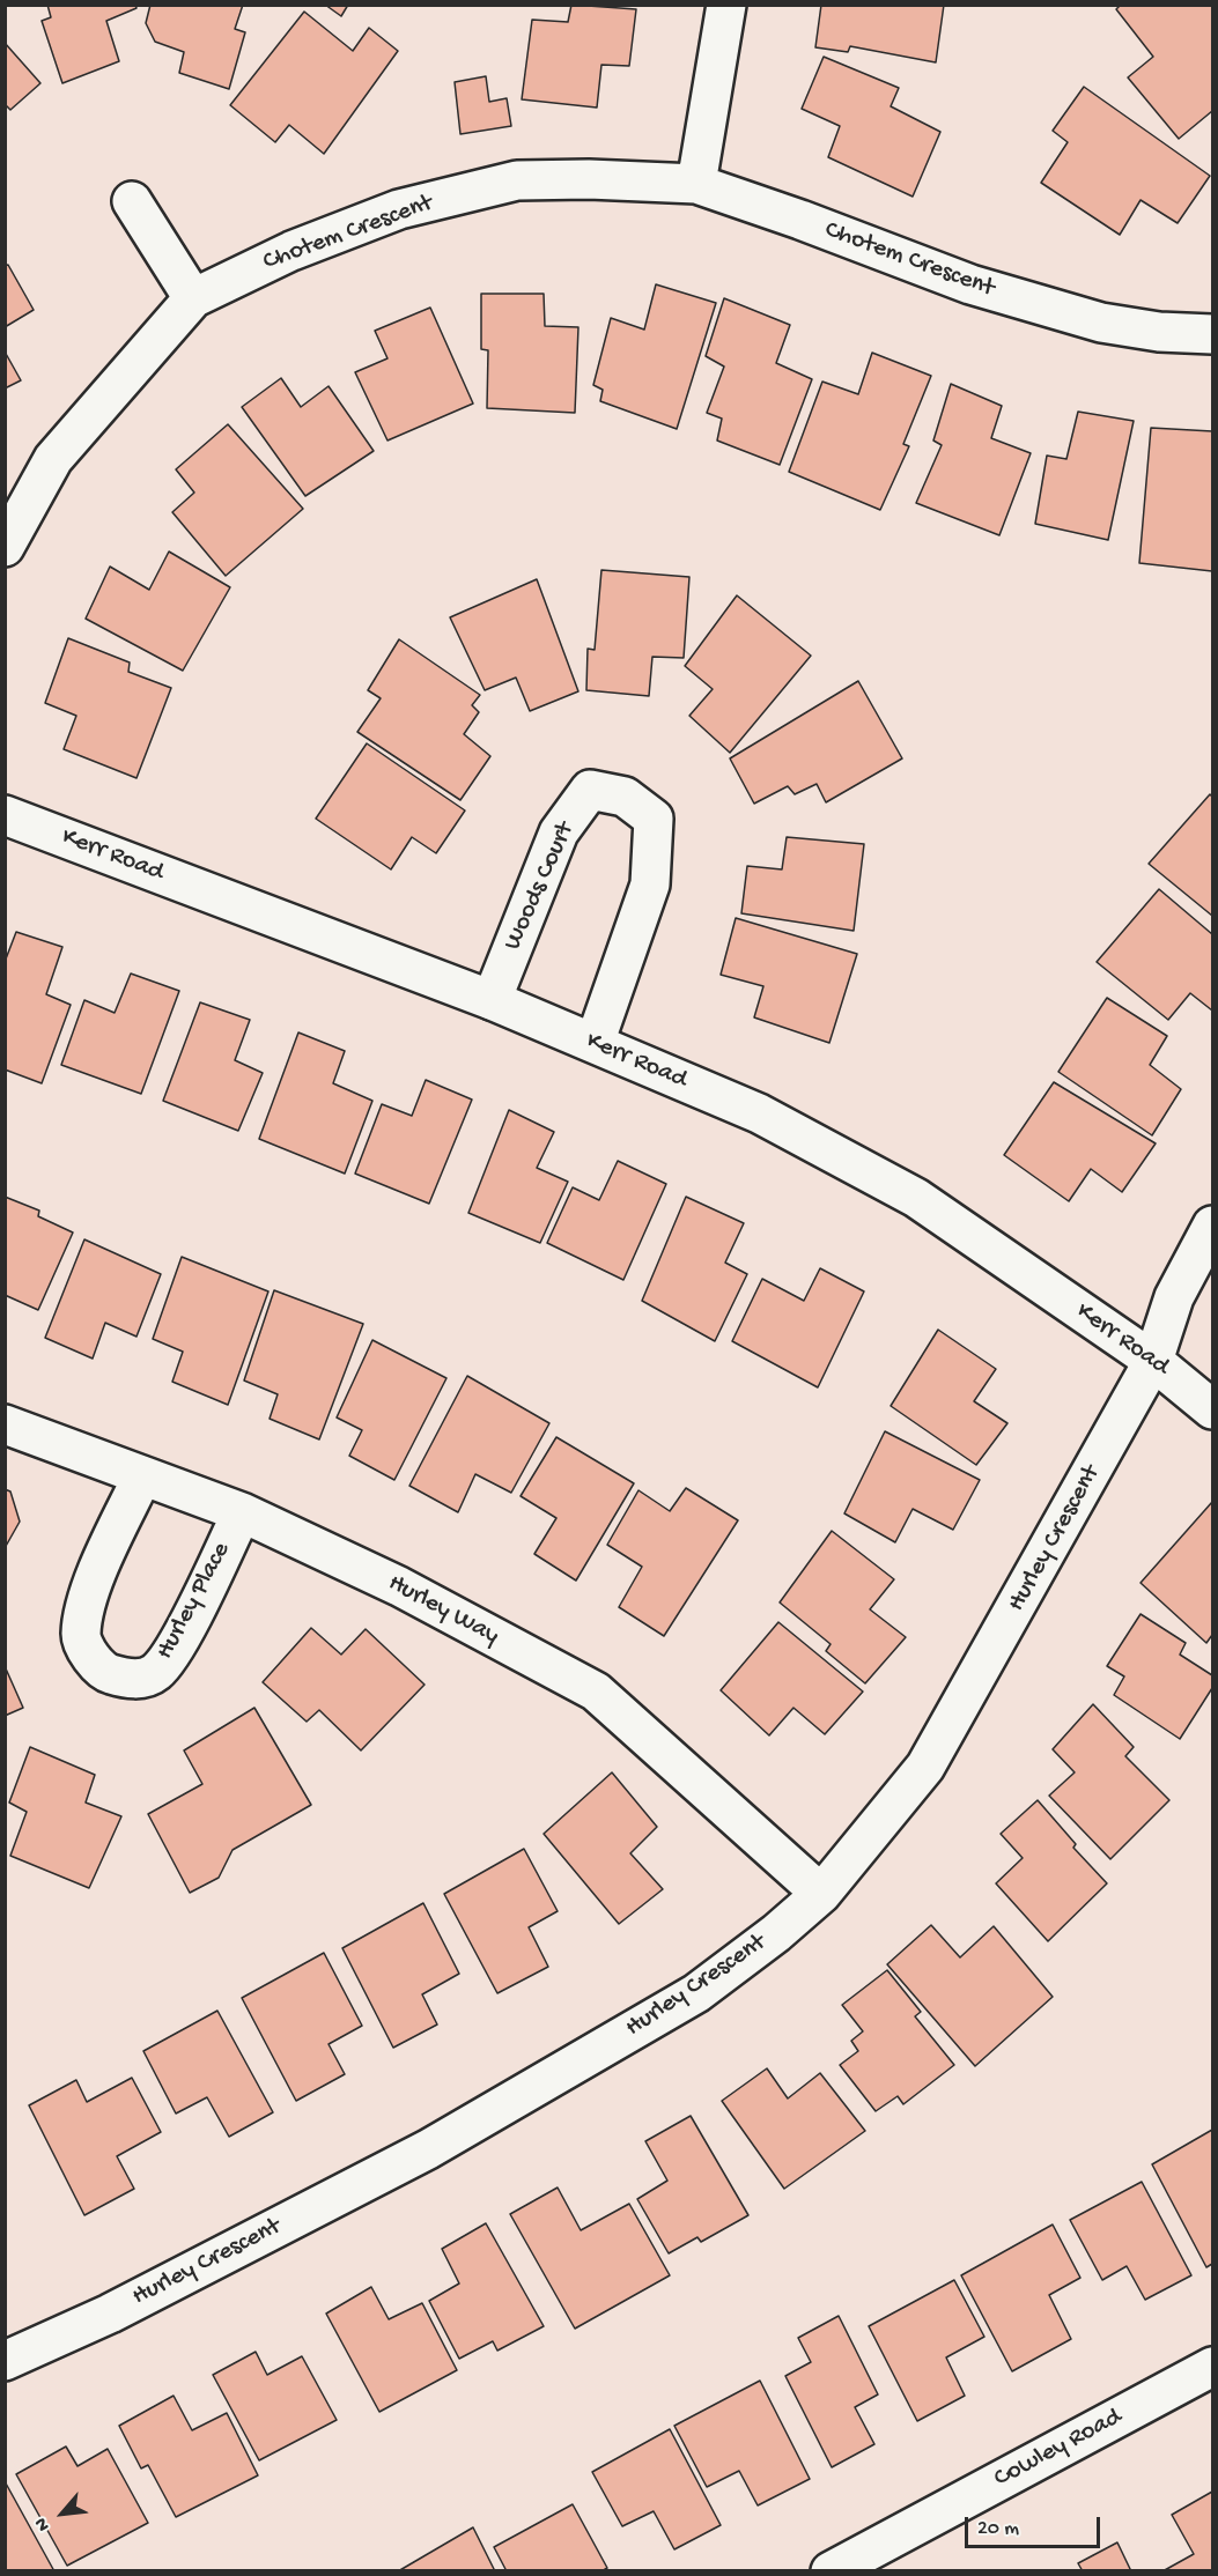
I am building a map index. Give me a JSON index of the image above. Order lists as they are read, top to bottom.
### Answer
{
  "streets": {
    "street": [
      "Chotem Crescent",
      "Kerr Road",
      "Woods Court",
      "Hurley Crescent",
      "Hurley Place",
      "Hurley Way",
      "Cowley Road"
    ]
  },
  "crossings": [
    ["Kerr Road", "Woods Court"],
    ["Kerr Road", "Hurley Crescent"],
    ["Hurley Crescent", "Hurley Way"],
    ["Hurley Place", "Hurley Way"]
  ],
  "scale_bar": "20 m",
  "north": "bottom left"
}
